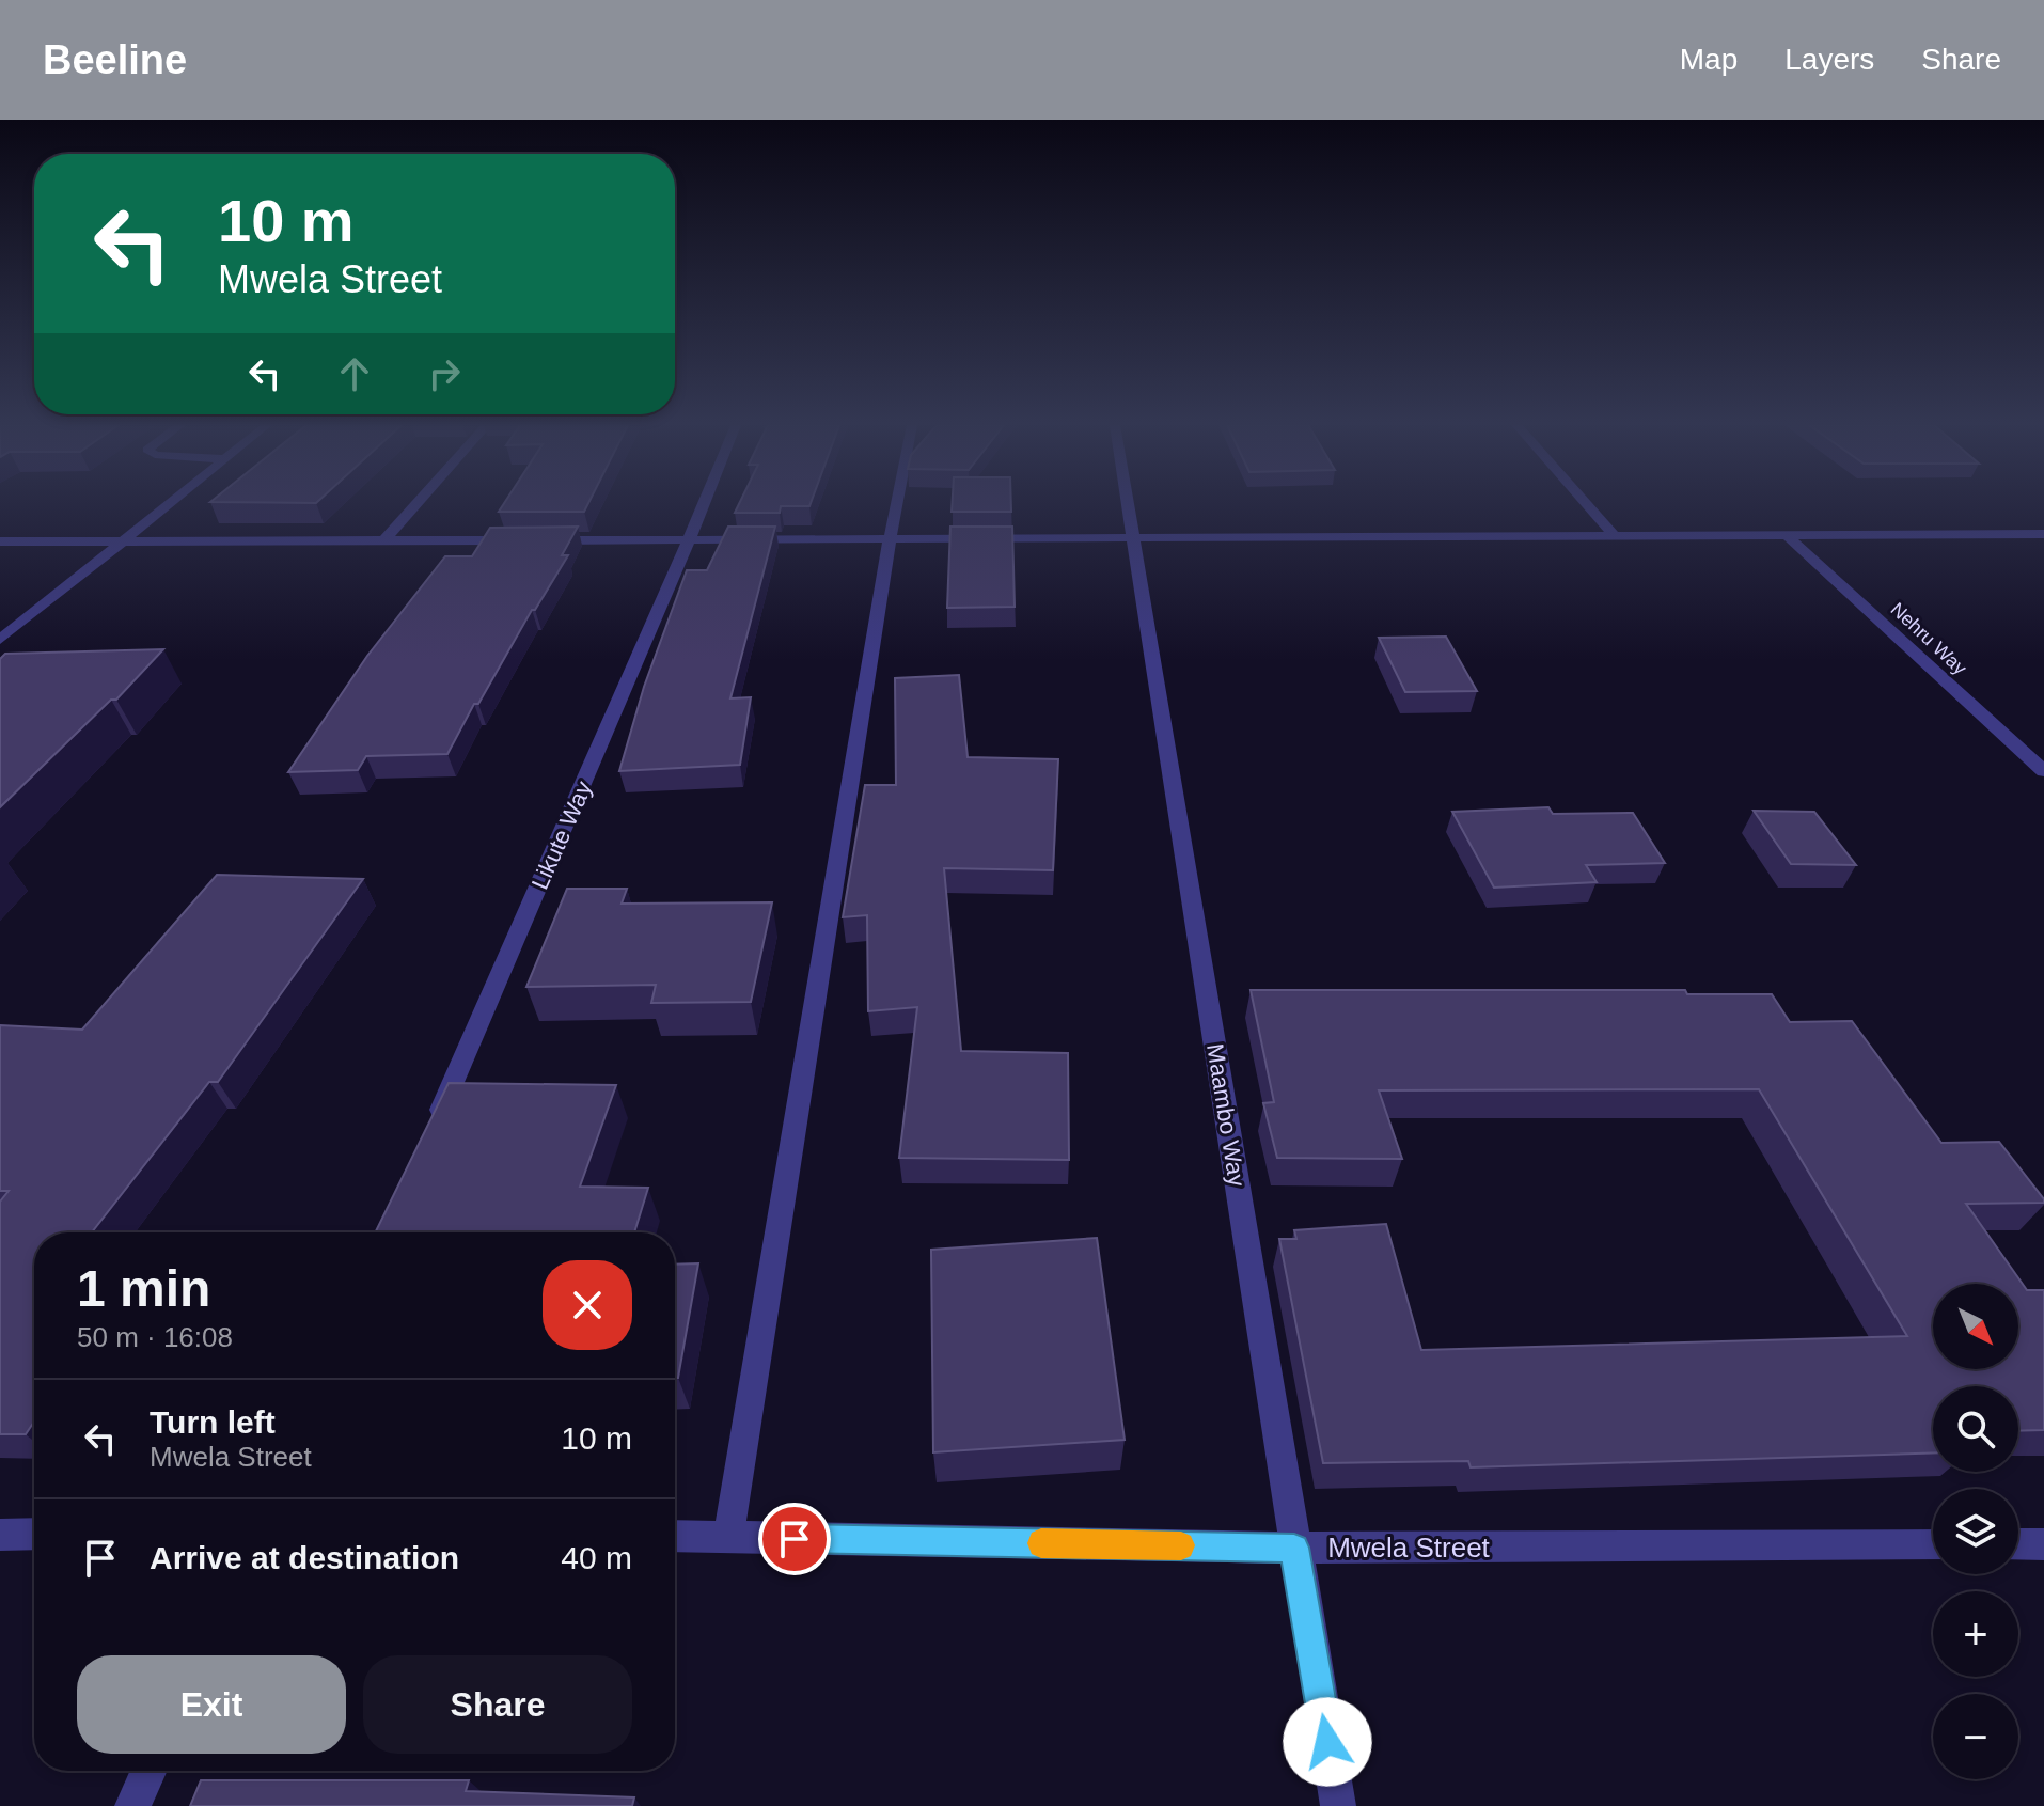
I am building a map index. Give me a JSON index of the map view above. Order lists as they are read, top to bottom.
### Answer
{
  "streets": {
    "street": [
      "Nehru Way",
      "Likute Way",
      "Maambo Way",
      "Mwela Street"
    ]
  },
  "crossings": [
    ["Maambo Way", "Mwela Street"]
  ],
  "north": "bottom right",
  "page": {
    "header": "Beeline",
    "nav": ["Map", "Layers", "Share"],
    "turn": ["10 m", "Mwela Street"],
    "heading": ["1 min", "50 m · 16:08"],
    "map_buttons": ["+", "−"],
    "list": [
      {
        "name": "Turn left",
        "note": "Mwela Street",
        "value": "10 m"
      },
      {
        "name": "Arrive at destination",
        "value": "40 m"
      }
    ],
    "buttons": ["Exit", "Share"]
  }
}
